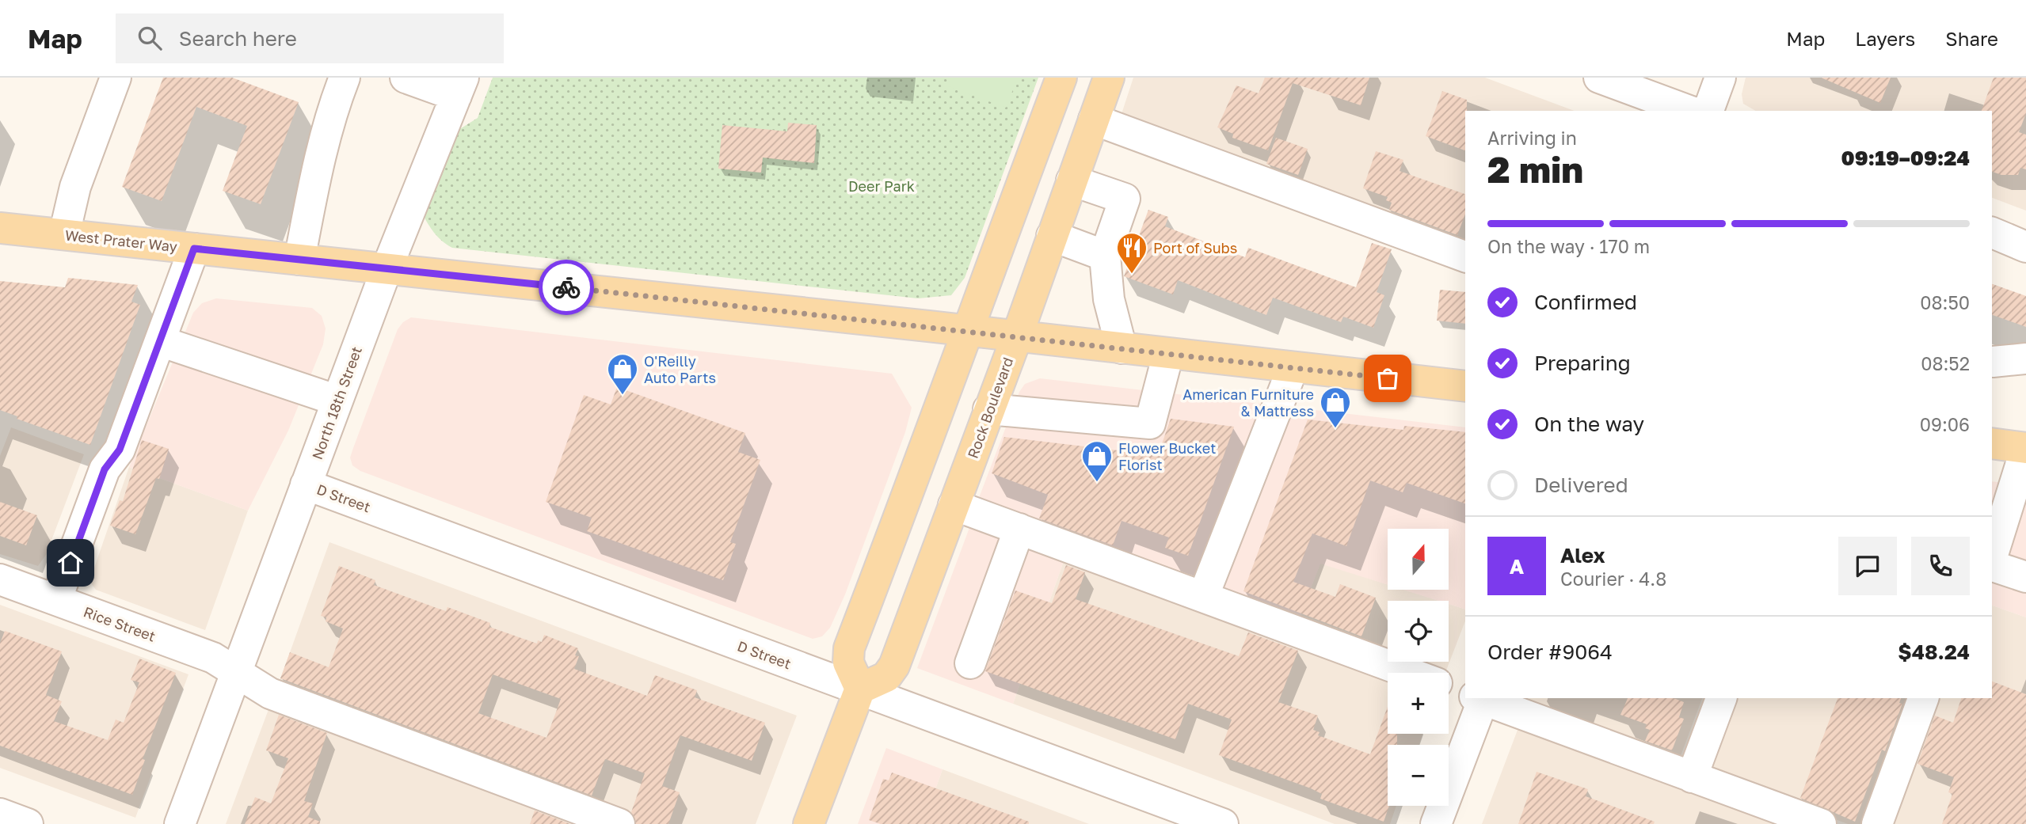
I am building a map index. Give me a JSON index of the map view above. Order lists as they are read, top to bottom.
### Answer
{
  "streets": {
    "main road": ["West Prater Way", "Rock Boulevard"],
    "street": ["North 18th Street", "D Street", "Rice Street"]
  },
  "crossings": [
    ["West Prater Way", "North 18th Street"],
    ["West Prater Way", "Rock Boulevard"],
    ["North 18th Street", "D Street"],
    ["North 18th Street", "Rice Street"],
    ["Rock Boulevard", "D Street"]
  ],
  "parks": ["Deer Park"],
  "places": {
    "restaurant": ["Port of Subs"],
    "shop": ["O'Reilly Auto Parts", "American Furniture & Mattress", "Flower Bucket Florist"]
  },
  "north": "top",
  "page": {
    "header": "Map",
    "search": "Search here",
    "nav": ["Map", "Layers", "Share"],
    "heading": ["2 min", "Arriving in", "09:19–09:24"],
    "panel": [
      "Alex",
      "Courier · 4.8",
      "Order #9064",
      "$48.24"
    ],
    "bar": "On the way · 170 m",
    "list": [
      ["Confirmed", "08:50"],
      ["Preparing", "08:52"],
      ["On the way", "09:06"],
      "Delivered"
    ],
    "map_buttons": ["+", "−"],
    "round": "A"
  }
}
